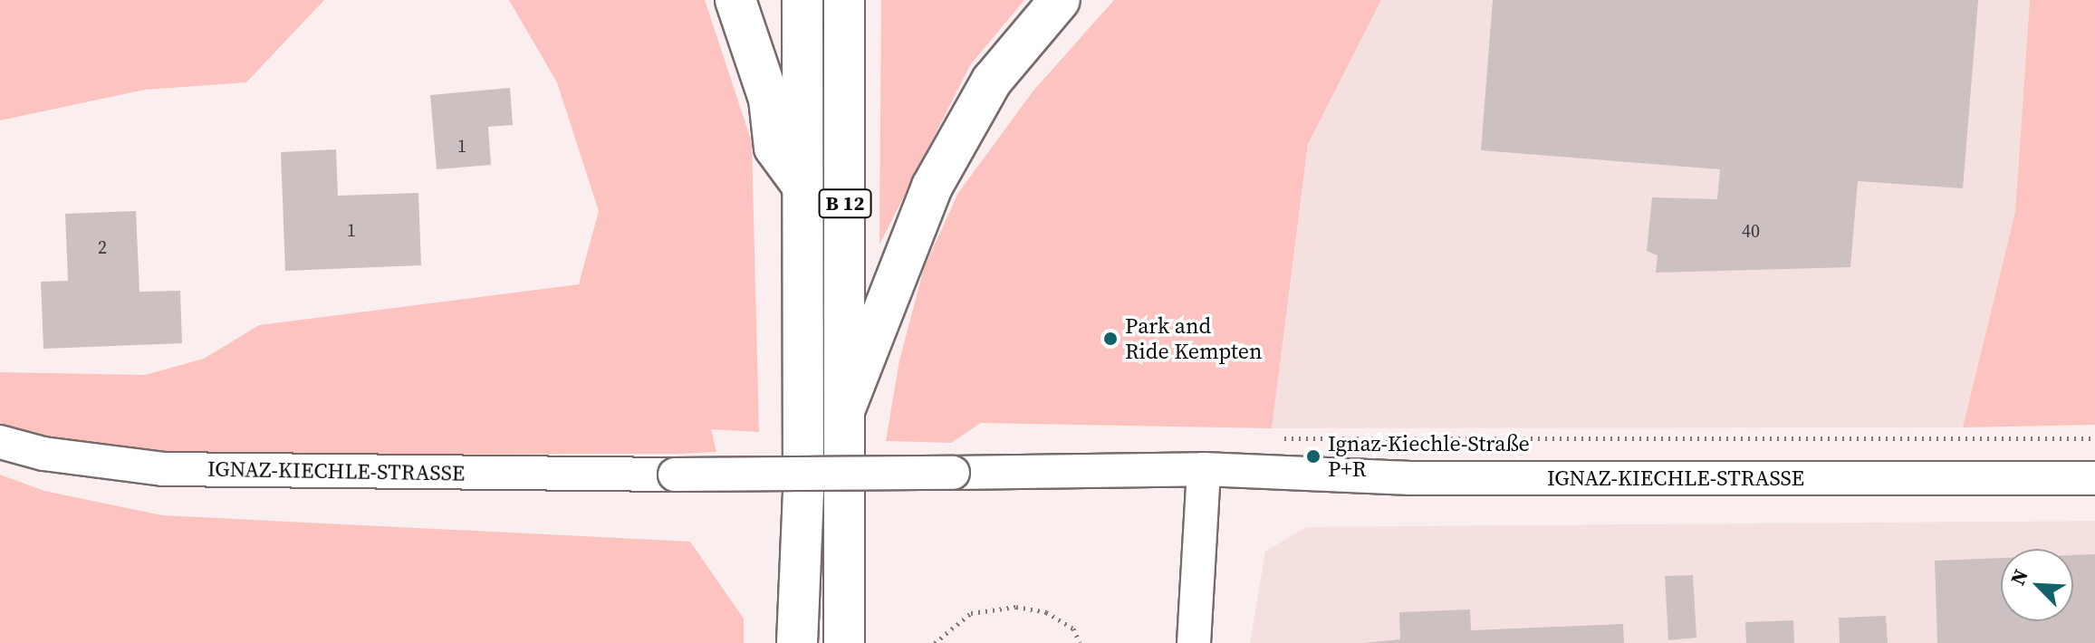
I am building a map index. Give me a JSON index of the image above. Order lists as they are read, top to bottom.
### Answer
{
  "streets": {
    "main road": ["B 12"],
    "street": ["IGNAZ-KIECHLE-STRASSE"]
  },
  "places": ["Park and Ride Kempten", "Ignaz-Kiechle-Straße P+R"],
  "house_numbers": [
    "1",
    "1",
    "40",
    "2"
  ],
  "north": "top left"
}
